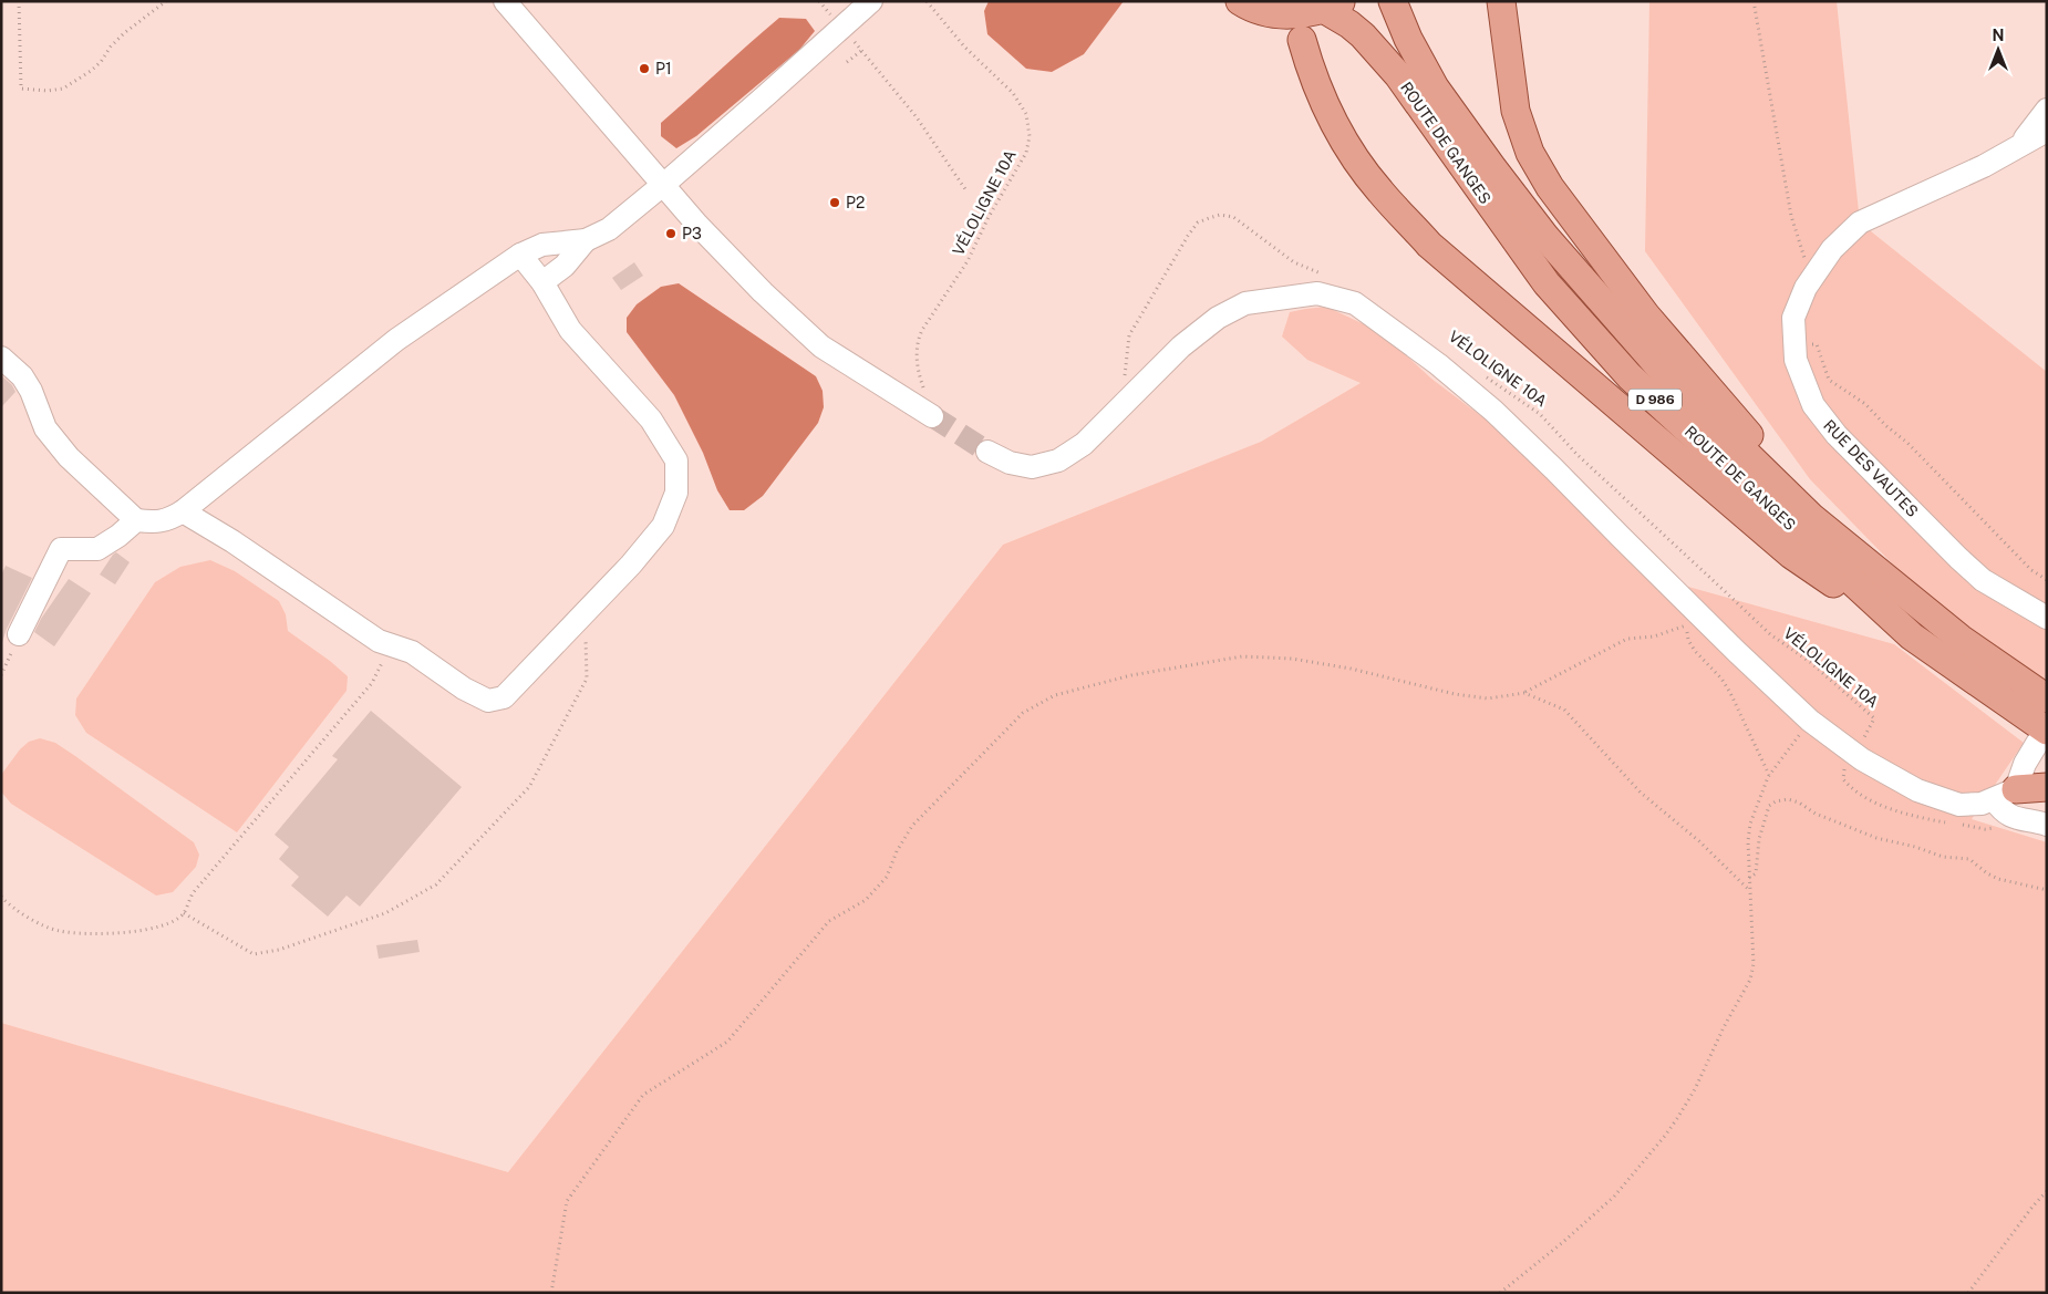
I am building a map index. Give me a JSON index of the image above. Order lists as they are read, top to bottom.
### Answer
{
  "streets": {
    "main road": ["ROUTE DE GANGES", "D 986"],
    "street": ["RUE DES VAUTES"],
    "path": ["VÉLOLIGNE 10A"]
  },
  "places": ["P1", "P2", "P3"],
  "north": "top"
}
